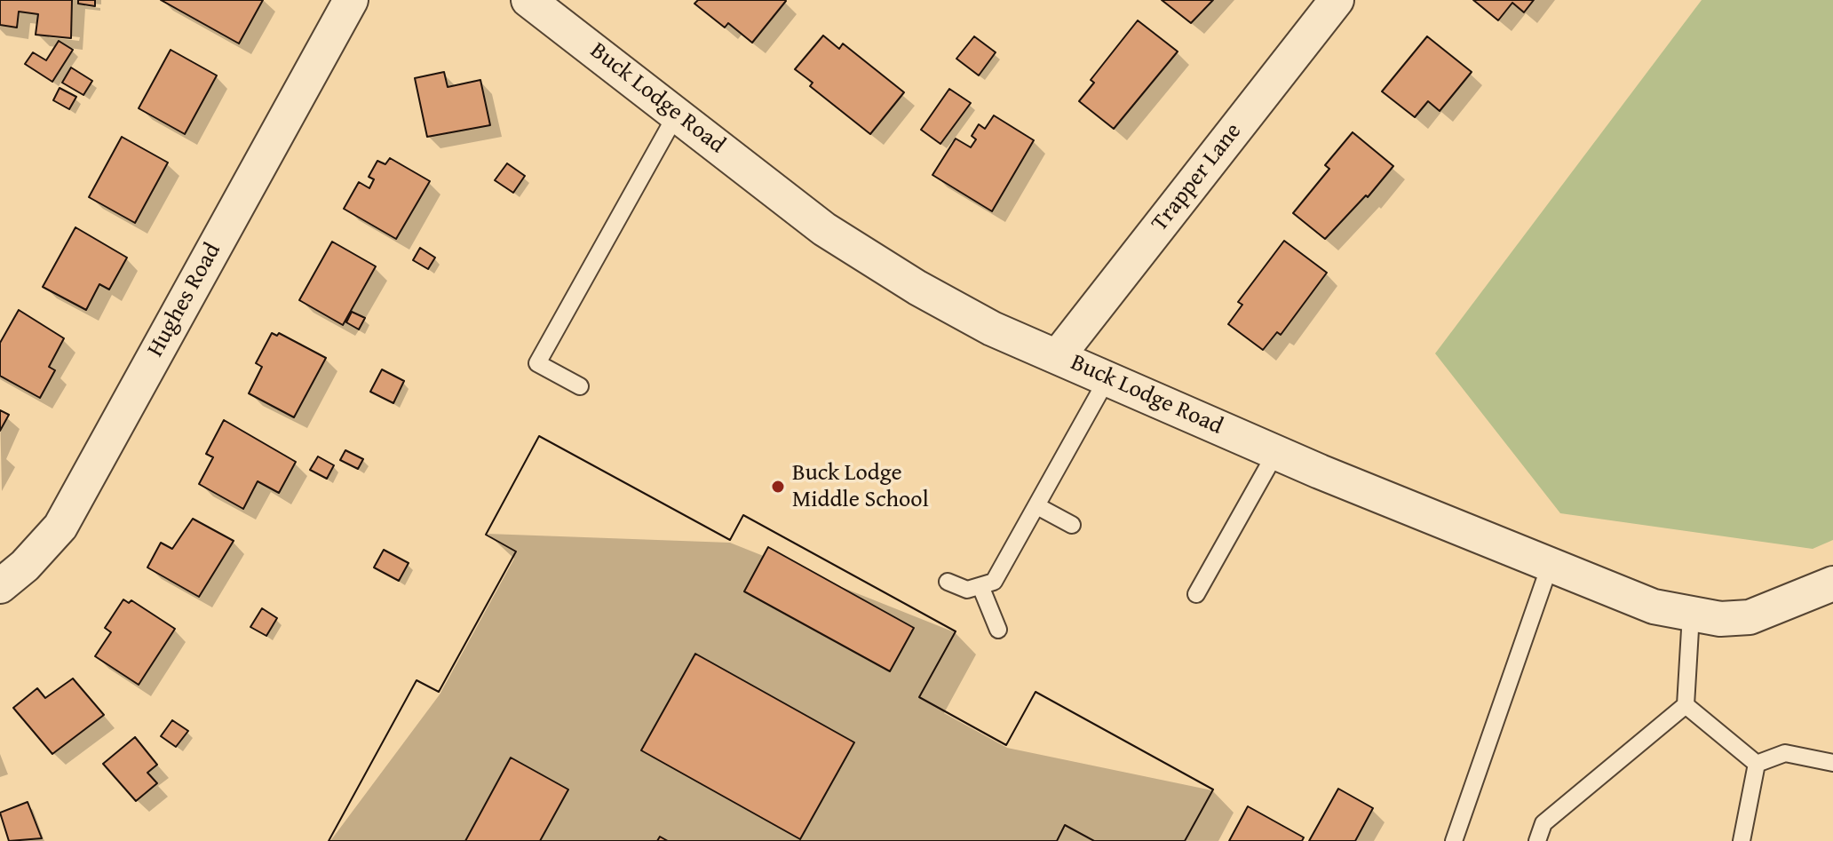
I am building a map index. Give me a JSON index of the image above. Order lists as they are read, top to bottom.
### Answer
{
  "streets": {
    "street": ["Buck Lodge Road", "Trapper Lane", "Hughes Road"]
  },
  "crossings": [
    ["Buck Lodge Road", "Trapper Lane"]
  ],
  "places": ["Buck Lodge Middle School"]
}
